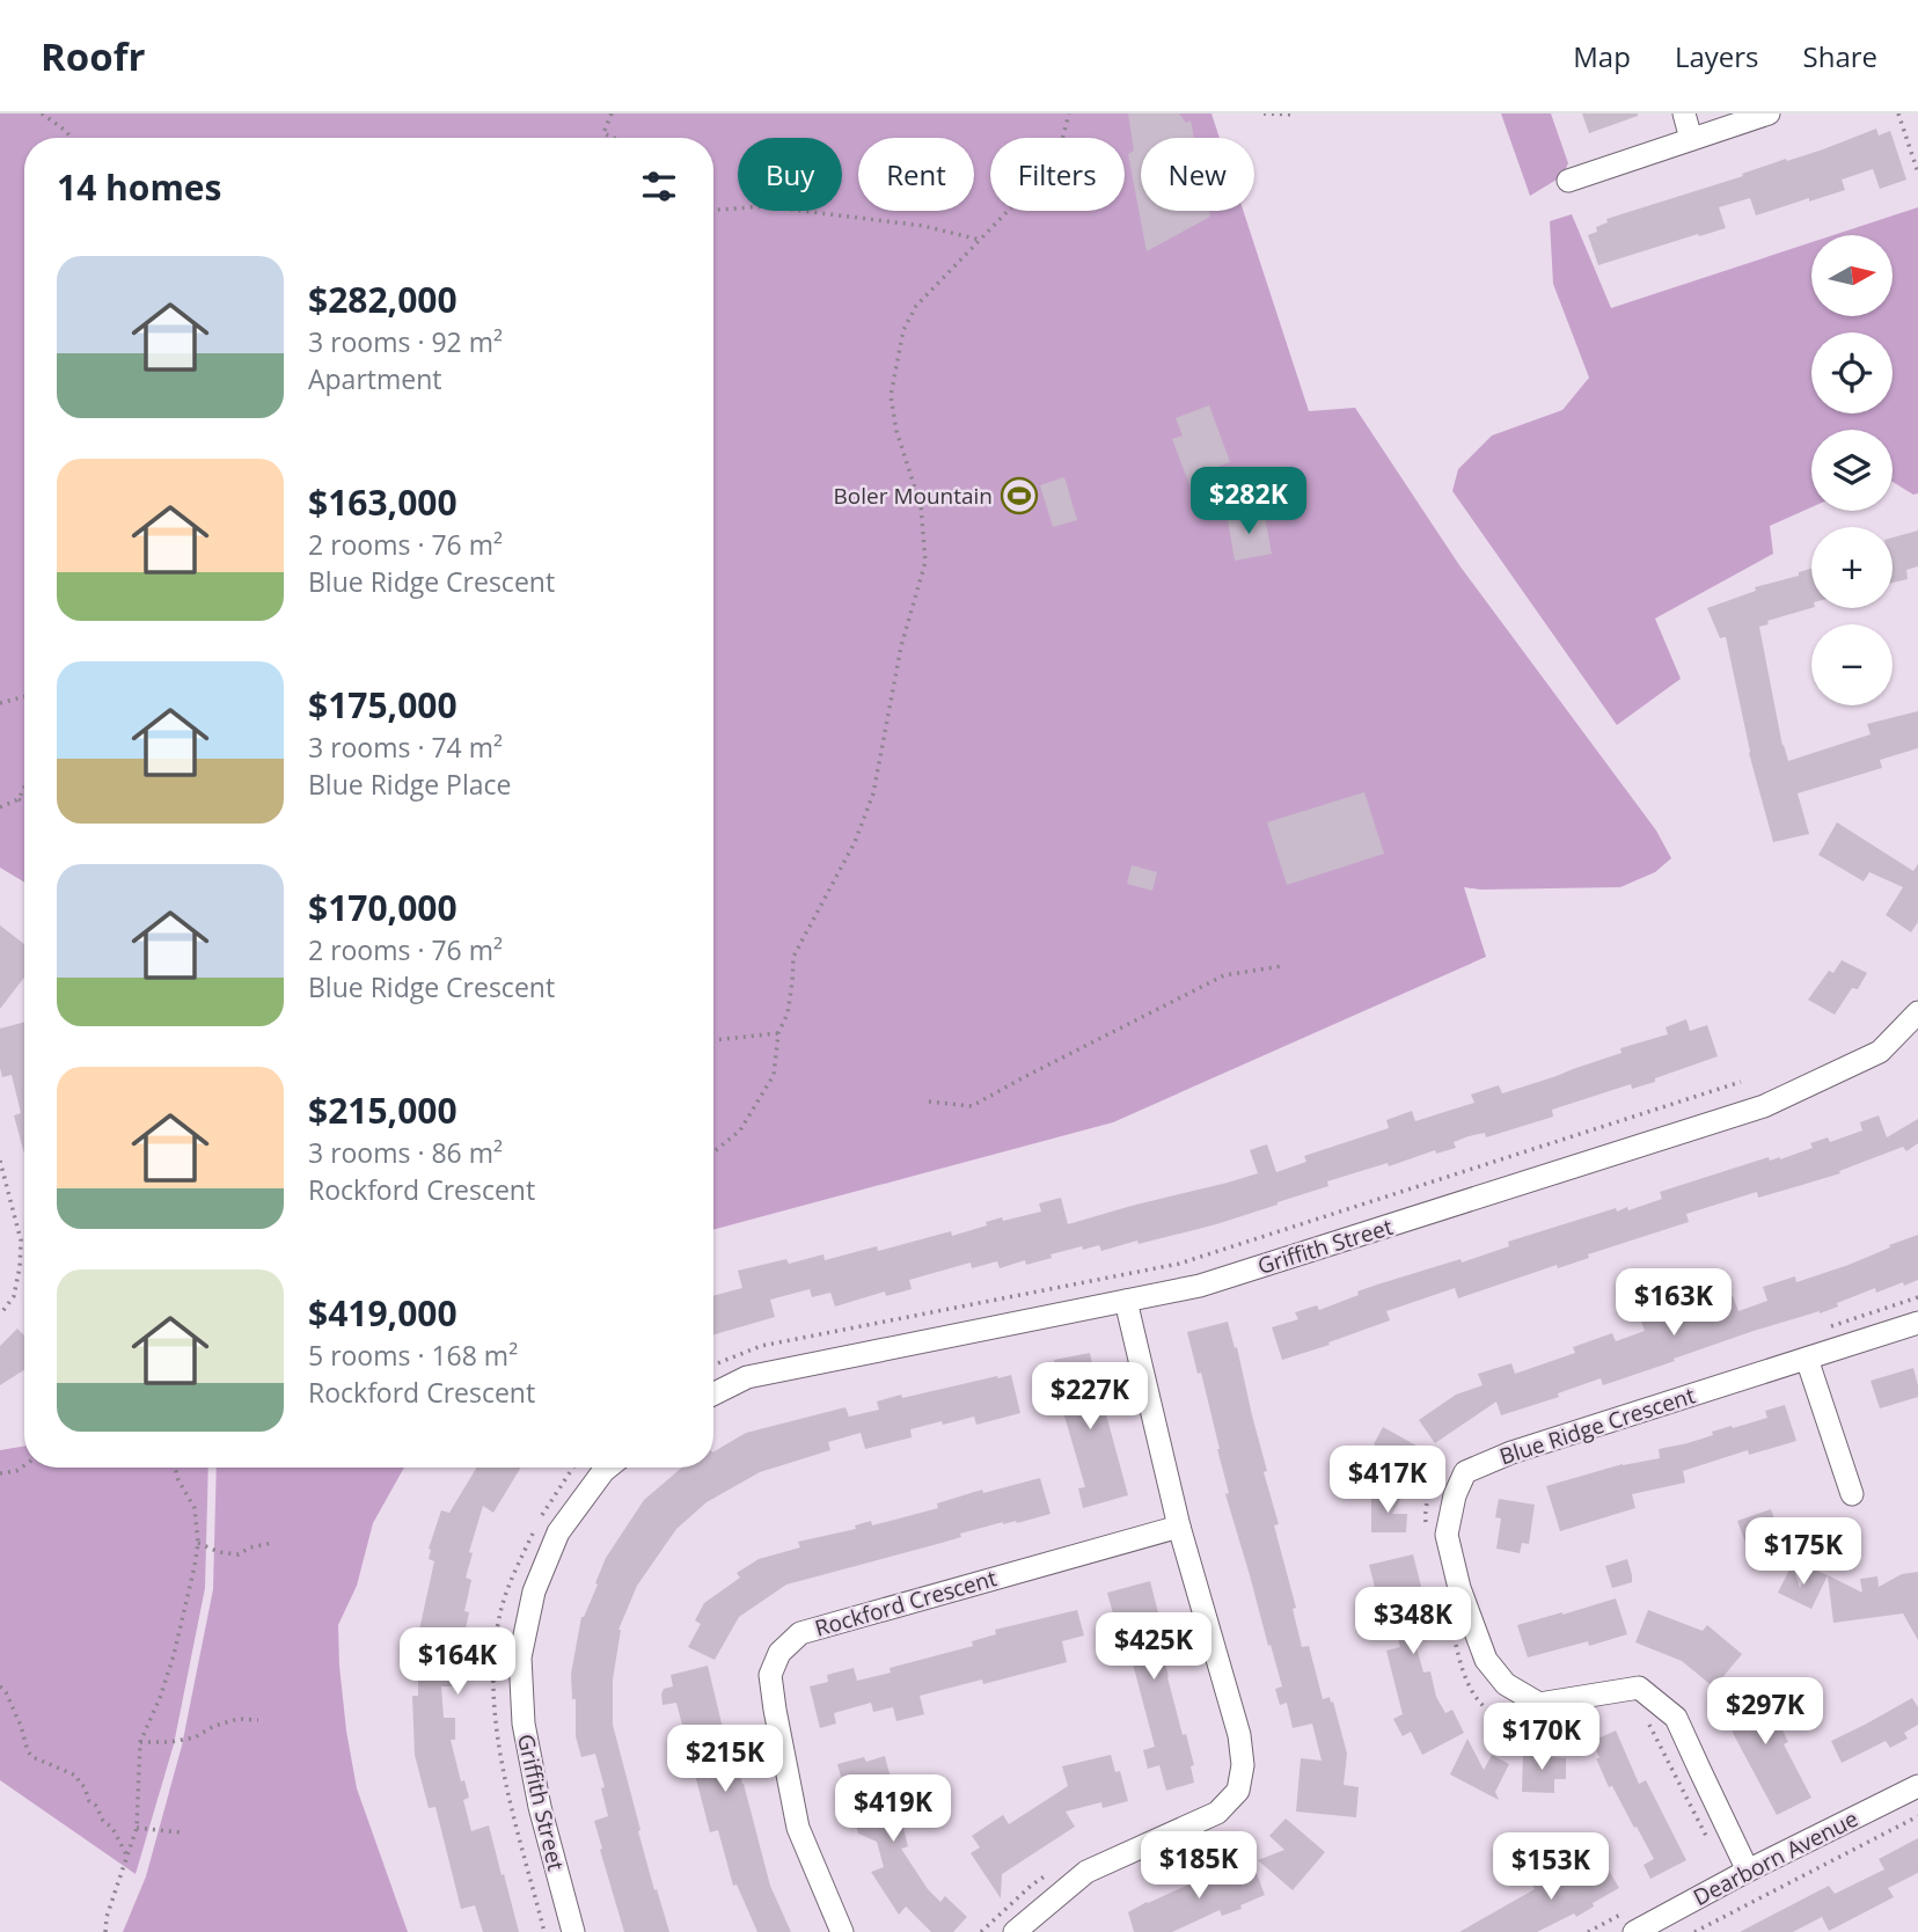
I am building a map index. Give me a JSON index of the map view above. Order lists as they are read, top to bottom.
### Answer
{
  "streets": {
    "street": [
      "Griffith Street",
      "Blue Ridge Crescent",
      "Rockford Crescent",
      "Dearborn Avenue"
    ]
  },
  "crossings": [
    ["Blue Ridge Crescent", "Dearborn Avenue"]
  ],
  "places": {
    "sports": ["Boler Mountain"]
  },
  "north": "right",
  "page": {
    "header": "Roofr",
    "nav": ["Map", "Layers", "Share"],
    "chip": [
      "Buy",
      "Rent",
      "Filters",
      "New"
    ],
    "heading": "14 homes",
    "map_buttons": ["+", "−"],
    "list": [
      {
        "name": "$282,000",
        "note": "3 rooms · 92 m² · Apartment"
      },
      {
        "name": "$163,000",
        "note": "2 rooms · 76 m² · Blue Ridge Crescent"
      },
      {
        "name": "$175,000",
        "note": "3 rooms · 74 m² · Blue Ridge Place"
      },
      {
        "name": "$170,000",
        "note": "2 rooms · 76 m² · Blue Ridge Crescent"
      },
      {
        "name": "$215,000",
        "note": "3 rooms · 86 m² · Rockford Crescent"
      },
      {
        "name": "$419,000",
        "note": "5 rooms · 168 m² · Rockford Crescent"
      }
    ],
    "price": [
      "$282K",
      "$163K",
      "$227K",
      "$417K",
      "$175K",
      "$348K",
      "$425K",
      "$164K",
      "$297K",
      "$170K",
      "$215K",
      "$419K",
      "$185K",
      "$153K"
    ]
  }
}
